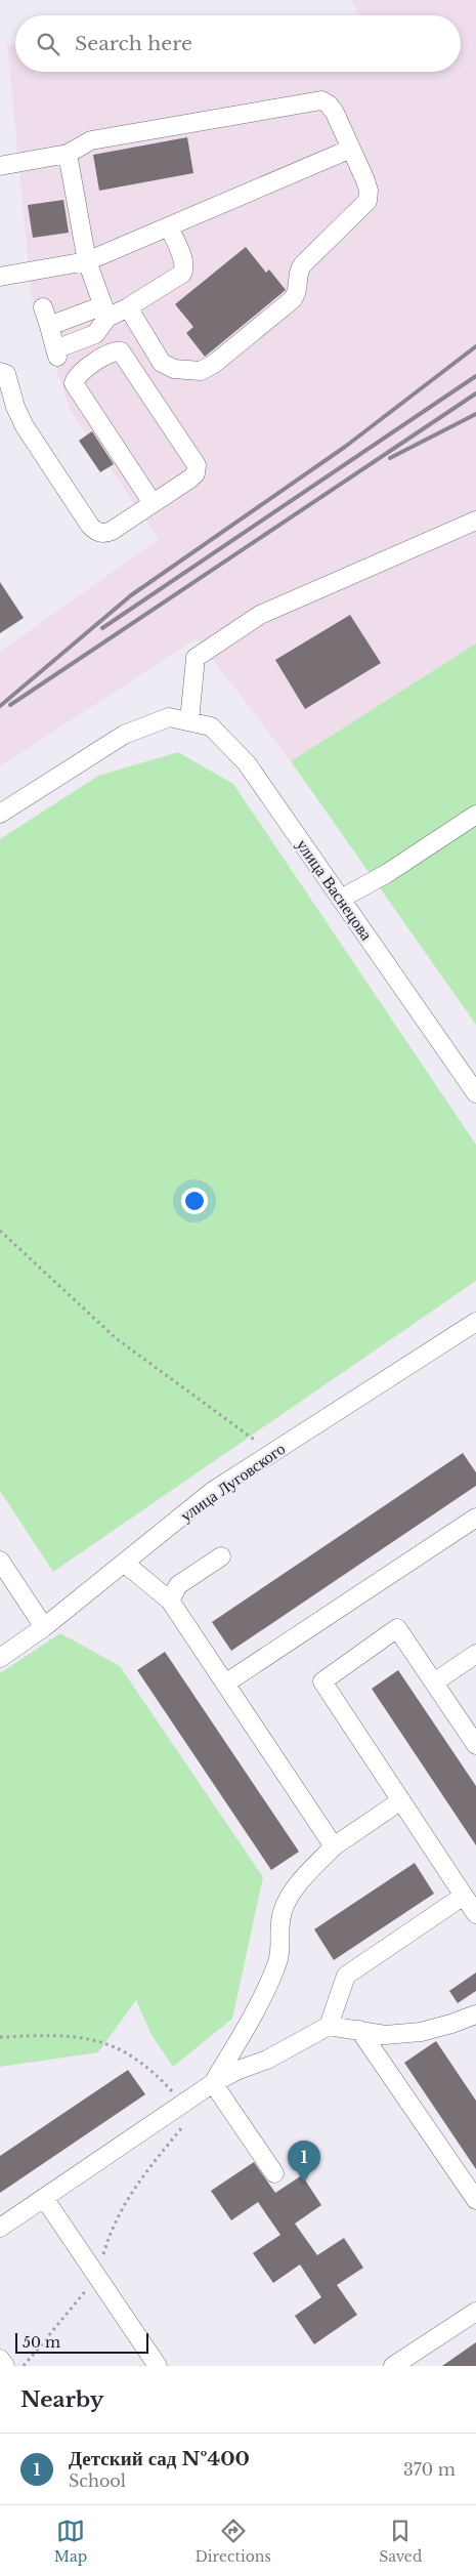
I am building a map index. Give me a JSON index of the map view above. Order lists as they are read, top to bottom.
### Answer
{
  "streets": {
    "street": ["улица Васнецова", "улица Луговского"]
  },
  "scale_bar": "50 m",
  "page": {
    "search": "Search here",
    "pins": "1",
    "scale": "50 m",
    "heading": "Nearby",
    "list": [
      {
        "mark": "1",
        "name": "Детский сад №400",
        "note": "School",
        "value": "370 m"
      }
    ],
    "nav": ["Map", "Directions", "Saved"]
  }
}
